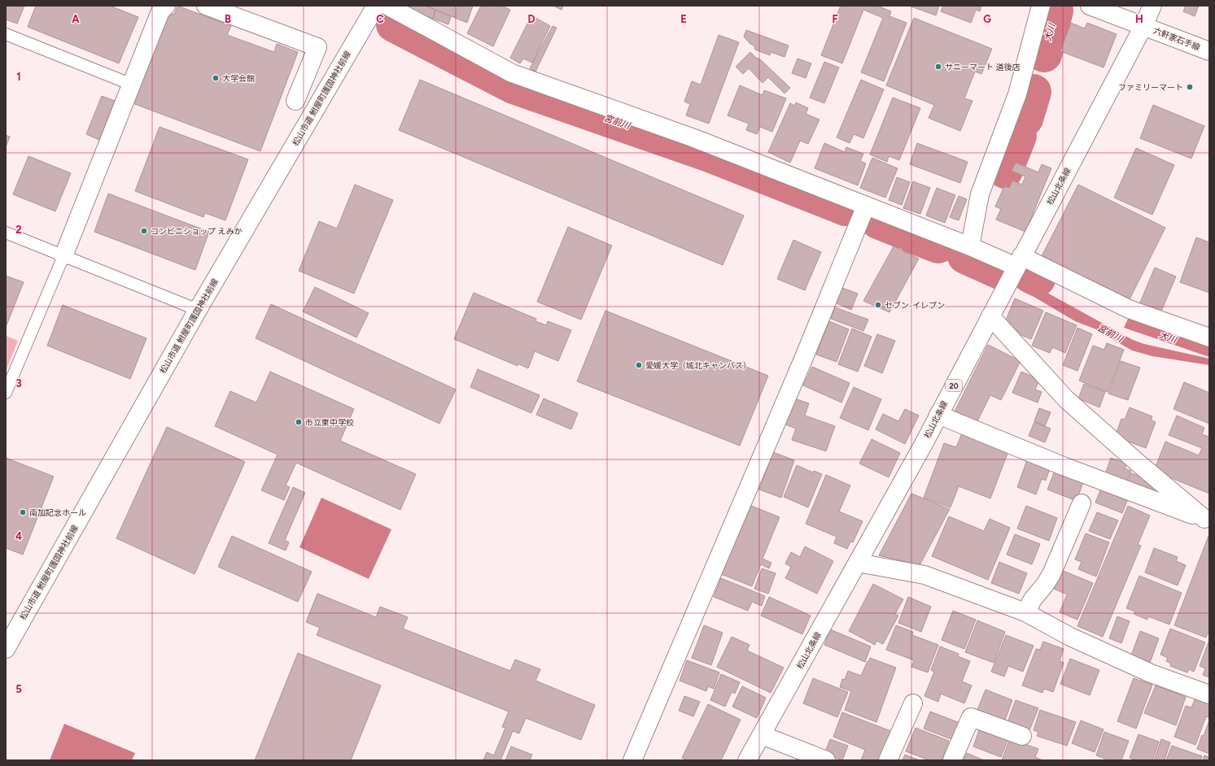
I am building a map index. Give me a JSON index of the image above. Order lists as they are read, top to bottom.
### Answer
{
  "streets": {
    "street": [
      "六軒家石手線",
      "松山市道 鮒屋町護国神社前線",
      "松山北条線",
      "20"
    ]
  },
  "crossings": [
    ["六軒家石手線", "松山北条線"]
  ],
  "water": ["大川", "宮前川"],
  "places": [
    "サニーマート 道後店",
    "大学会館",
    "ファミリーマート",
    "コンビニショップ えみか",
    "セブン-イレブン",
    "愛媛大学（城北キャンパス）",
    "市立東中学校",
    "南加記念ホール"
  ],
  "grid": {
    "columns": [
      "A",
      "B",
      "C",
      "D",
      "E",
      "F",
      "G",
      "H"
    ],
    "rows": [
      "1",
      "2",
      "3",
      "4",
      "5"
    ]
  }
}
